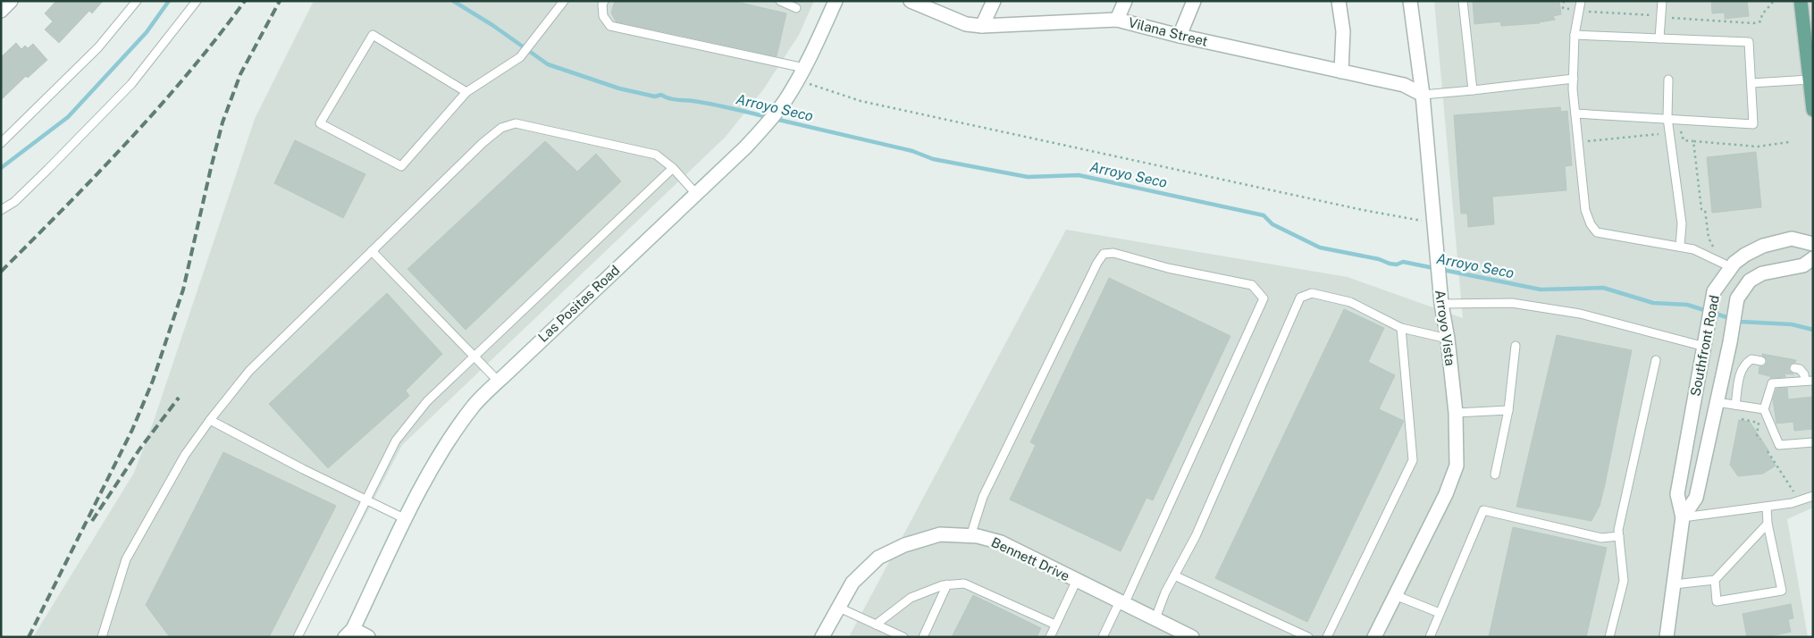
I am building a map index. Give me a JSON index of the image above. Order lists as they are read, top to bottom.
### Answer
{
  "streets": {
    "street": [
      "Vilana Street",
      "Las Positas Road",
      "Arroyo Vista",
      "Southfront Road",
      "Bennett Drive"
    ]
  },
  "crossings": [
    ["Vilana Street", "Arroyo Vista"]
  ],
  "water": ["Arroyo Seco"]
}
